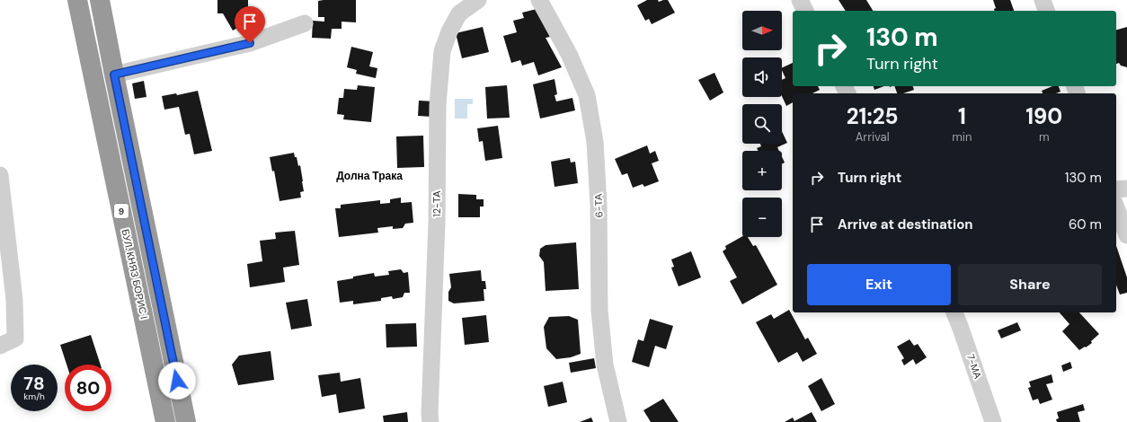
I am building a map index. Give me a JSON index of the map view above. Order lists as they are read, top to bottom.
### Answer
{
  "streets": {
    "highway": ["9", "БУЛ. КНЯЗ БОРИС I"],
    "street": ["12-ТА", "6-ТА", "7-МА"]
  },
  "districts": ["Долна Трака"],
  "north": "right",
  "page": {
    "map_buttons": ["+", "−"],
    "turn": ["130 m", "Turn right"],
    "eta": [
      "21:25",
      "Arrival",
      "1",
      "min",
      "190",
      "m"
    ],
    "list": [
      {
        "name": "Turn right",
        "value": "130 m"
      },
      {
        "name": "Arrive at destination",
        "value": "60 m"
      }
    ],
    "buttons": ["Exit", "Share"],
    "speed": "78 km/h",
    "limit": "80"
  }
}
